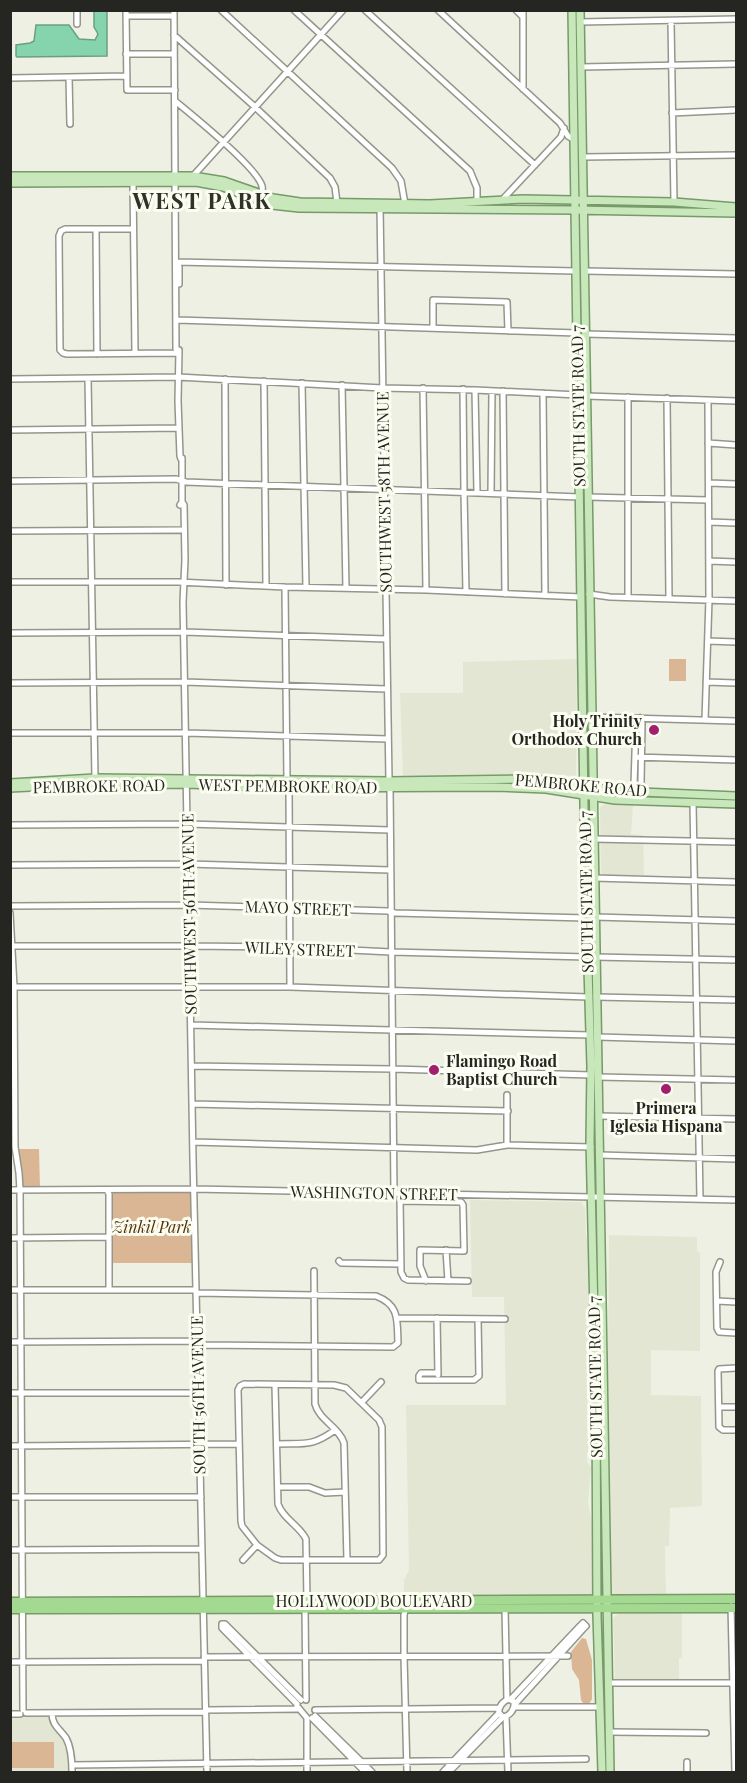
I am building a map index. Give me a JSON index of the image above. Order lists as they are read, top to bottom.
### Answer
{
  "streets": {
    "highway": ["HOLLYWOOD BOULEVARD"],
    "main road": ["SOUTH STATE ROAD 7", "PEMBROKE ROAD", "WEST PEMBROKE ROAD"],
    "street": [
      "SOUTHWEST 58TH AVENUE",
      "MAYO STREET",
      "SOUTHWEST 56TH AVENUE",
      "WILEY STREET",
      "WASHINGTON STREET",
      "SOUTH 56TH AVENUE"
    ]
  },
  "crossings": [
    ["SOUTH STATE ROAD 7", "PEMBROKE ROAD"],
    ["SOUTH STATE ROAD 7", "MAYO STREET"],
    ["SOUTH STATE ROAD 7", "WILEY STREET"],
    ["SOUTH STATE ROAD 7", "WASHINGTON STREET"],
    ["SOUTH STATE ROAD 7", "HOLLYWOOD BOULEVARD"],
    ["SOUTHWEST 58TH AVENUE", "PEMBROKE ROAD"],
    ["SOUTHWEST 58TH AVENUE", "WEST PEMBROKE ROAD"],
    ["SOUTHWEST 58TH AVENUE", "MAYO STREET"],
    ["SOUTHWEST 58TH AVENUE", "WILEY STREET"],
    ["SOUTHWEST 58TH AVENUE", "WASHINGTON STREET"],
    ["PEMBROKE ROAD", "WEST PEMBROKE ROAD"],
    ["PEMBROKE ROAD", "SOUTHWEST 56TH AVENUE"],
    ["WEST PEMBROKE ROAD", "SOUTHWEST 56TH AVENUE"],
    ["MAYO STREET", "SOUTHWEST 56TH AVENUE"],
    ["SOUTHWEST 56TH AVENUE", "WILEY STREET"],
    ["SOUTHWEST 56TH AVENUE", "WASHINGTON STREET"],
    ["SOUTHWEST 56TH AVENUE", "SOUTH 56TH AVENUE"],
    ["WASHINGTON STREET", "SOUTH 56TH AVENUE"],
    ["SOUTH 56TH AVENUE", "HOLLYWOOD BOULEVARD"]
  ],
  "districts": ["WEST PARK"],
  "parks": ["Zinkil Park"],
  "places": ["Holy Trinity Orthodox Church", "Flamingo Road Baptist Church", "Primera Iglesia Hispana"]
}
